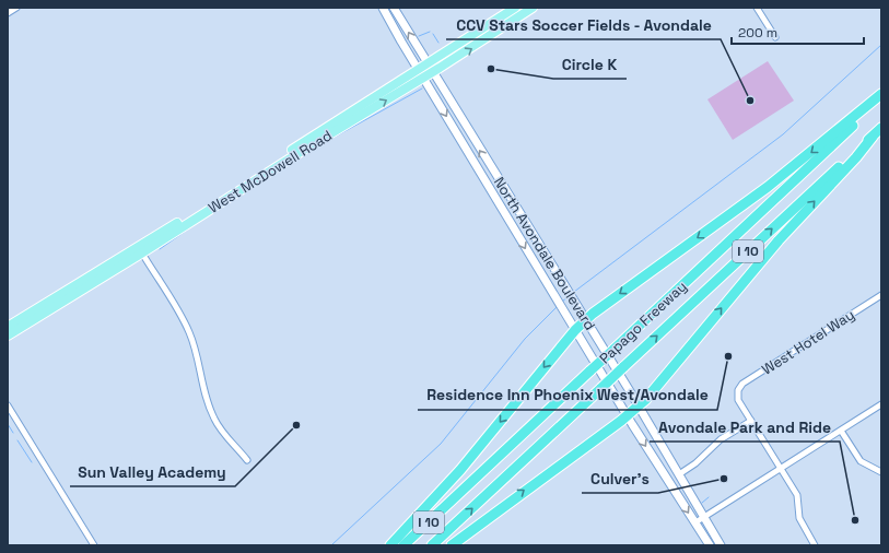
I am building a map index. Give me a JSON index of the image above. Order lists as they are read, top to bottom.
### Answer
{
  "streets": {
    "highway": ["I 10", "Papago Freeway"],
    "main road": ["West McDowell Road", "North Avondale Boulevard"],
    "street": ["West Hotel Way"]
  },
  "crossings": [
    ["West McDowell Road", "North Avondale Boulevard"]
  ],
  "places": [
    "Circle K",
    "CCV Stars Soccer Fields - Avondale",
    "Residence Inn Phoenix West/Avondale",
    "Sun Valley Academy",
    "Culver's",
    "Avondale Park and Ride"
  ],
  "scale_bar": "200 m"
}
